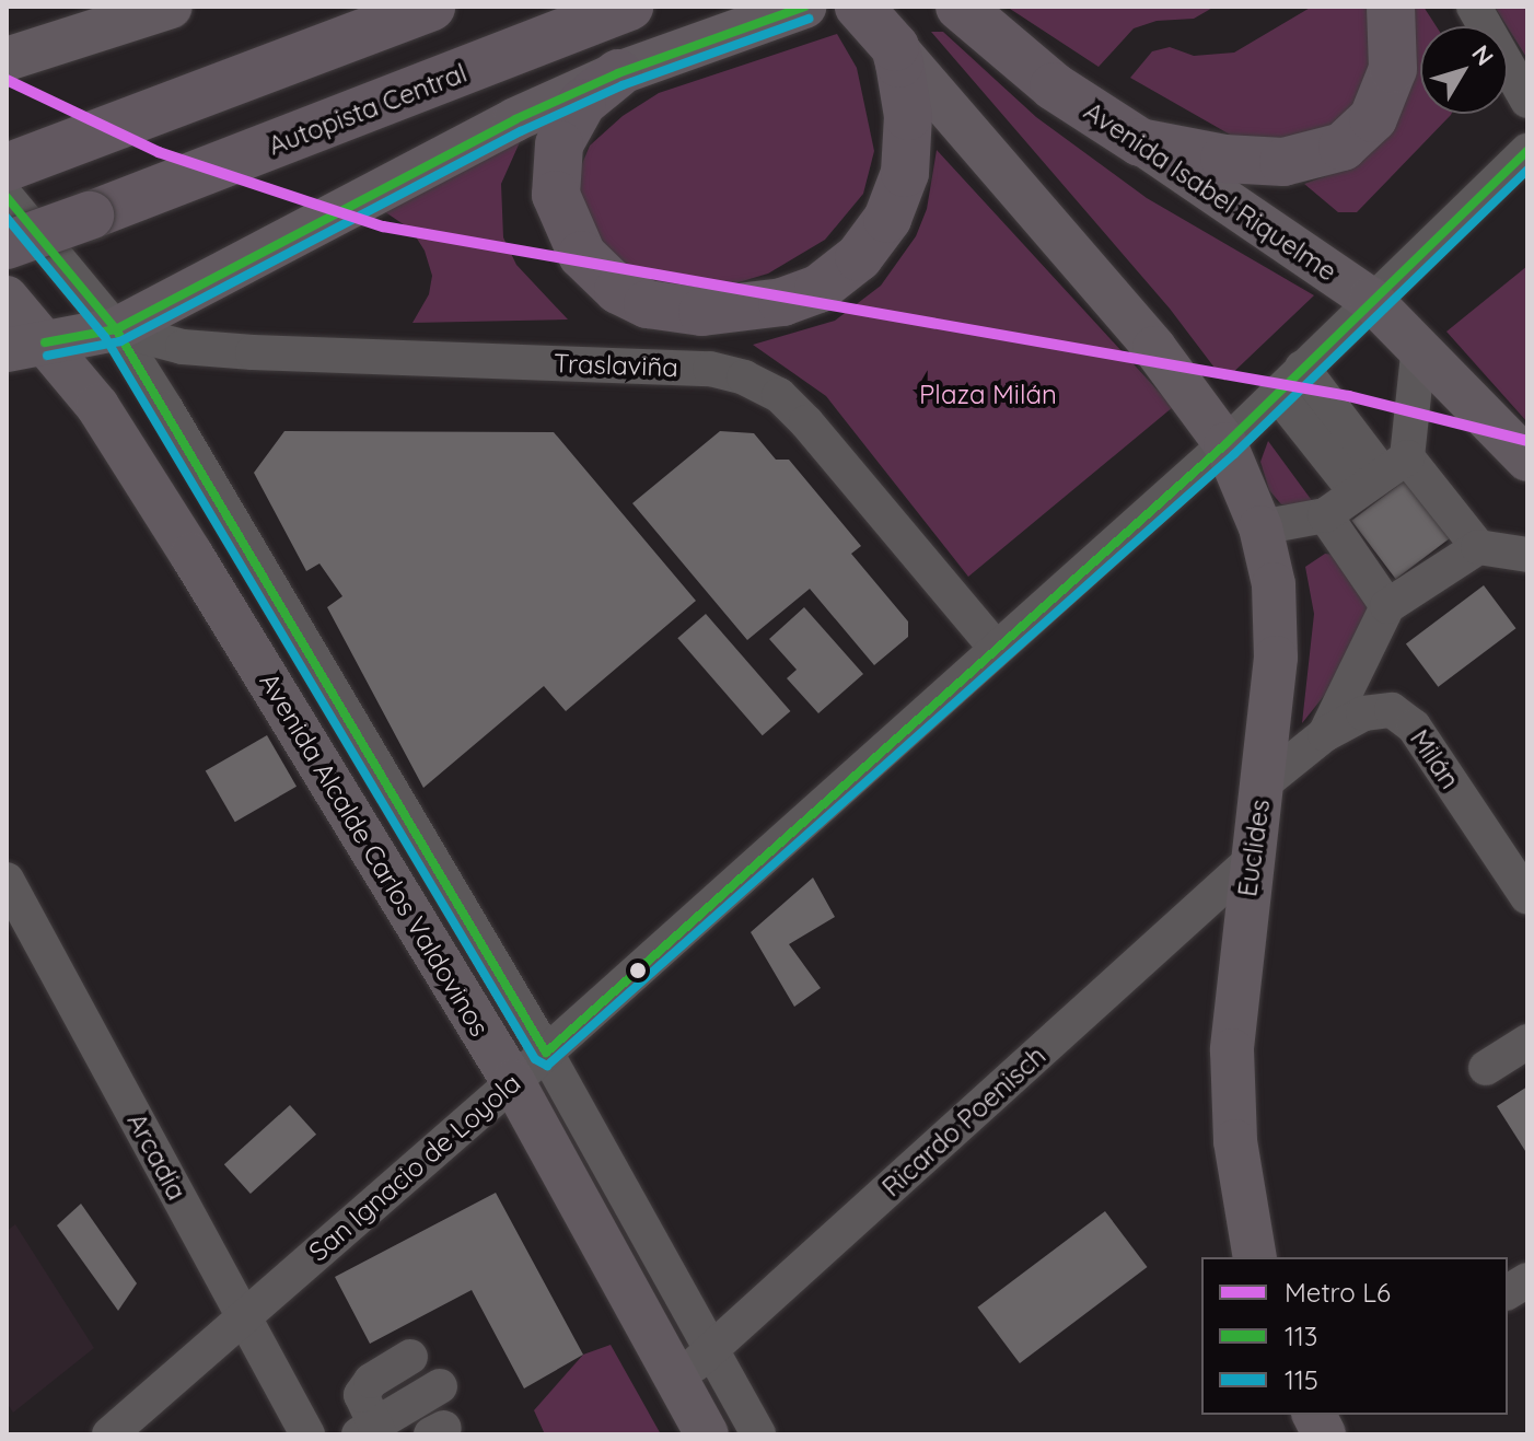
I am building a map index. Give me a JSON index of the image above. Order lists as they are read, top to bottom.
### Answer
{
  "streets": {
    "highway": ["Autopista Central", "Avenida Isabel Riquelme"],
    "main road": ["Euclides", "Avenida Alcalde Carlos Valdovinos"],
    "street": [
      "Traslaviña",
      "Milán",
      "Ricardo Poenisch",
      "Arcadia",
      "San Ignacio de Loyola"
    ]
  },
  "crossings": [
    ["Avenida Isabel Riquelme", "San Ignacio de Loyola"],
    ["Traslaviña", "Avenida Alcalde Carlos Valdovinos"],
    ["Traslaviña", "San Ignacio de Loyola"],
    ["Milán", "Euclides"],
    ["Euclides", "Ricardo Poenisch"],
    ["Euclides", "San Ignacio de Loyola"],
    ["Avenida Alcalde Carlos Valdovinos", "Ricardo Poenisch"],
    ["Avenida Alcalde Carlos Valdovinos", "San Ignacio de Loyola"],
    ["Arcadia", "San Ignacio de Loyola"]
  ],
  "parks": ["Plaza Milán"],
  "lines": ["transit line 113", "transit line 115", "metro line L6"],
  "legend": ["Metro L6", "113", "115"],
  "north": "top right"
}
